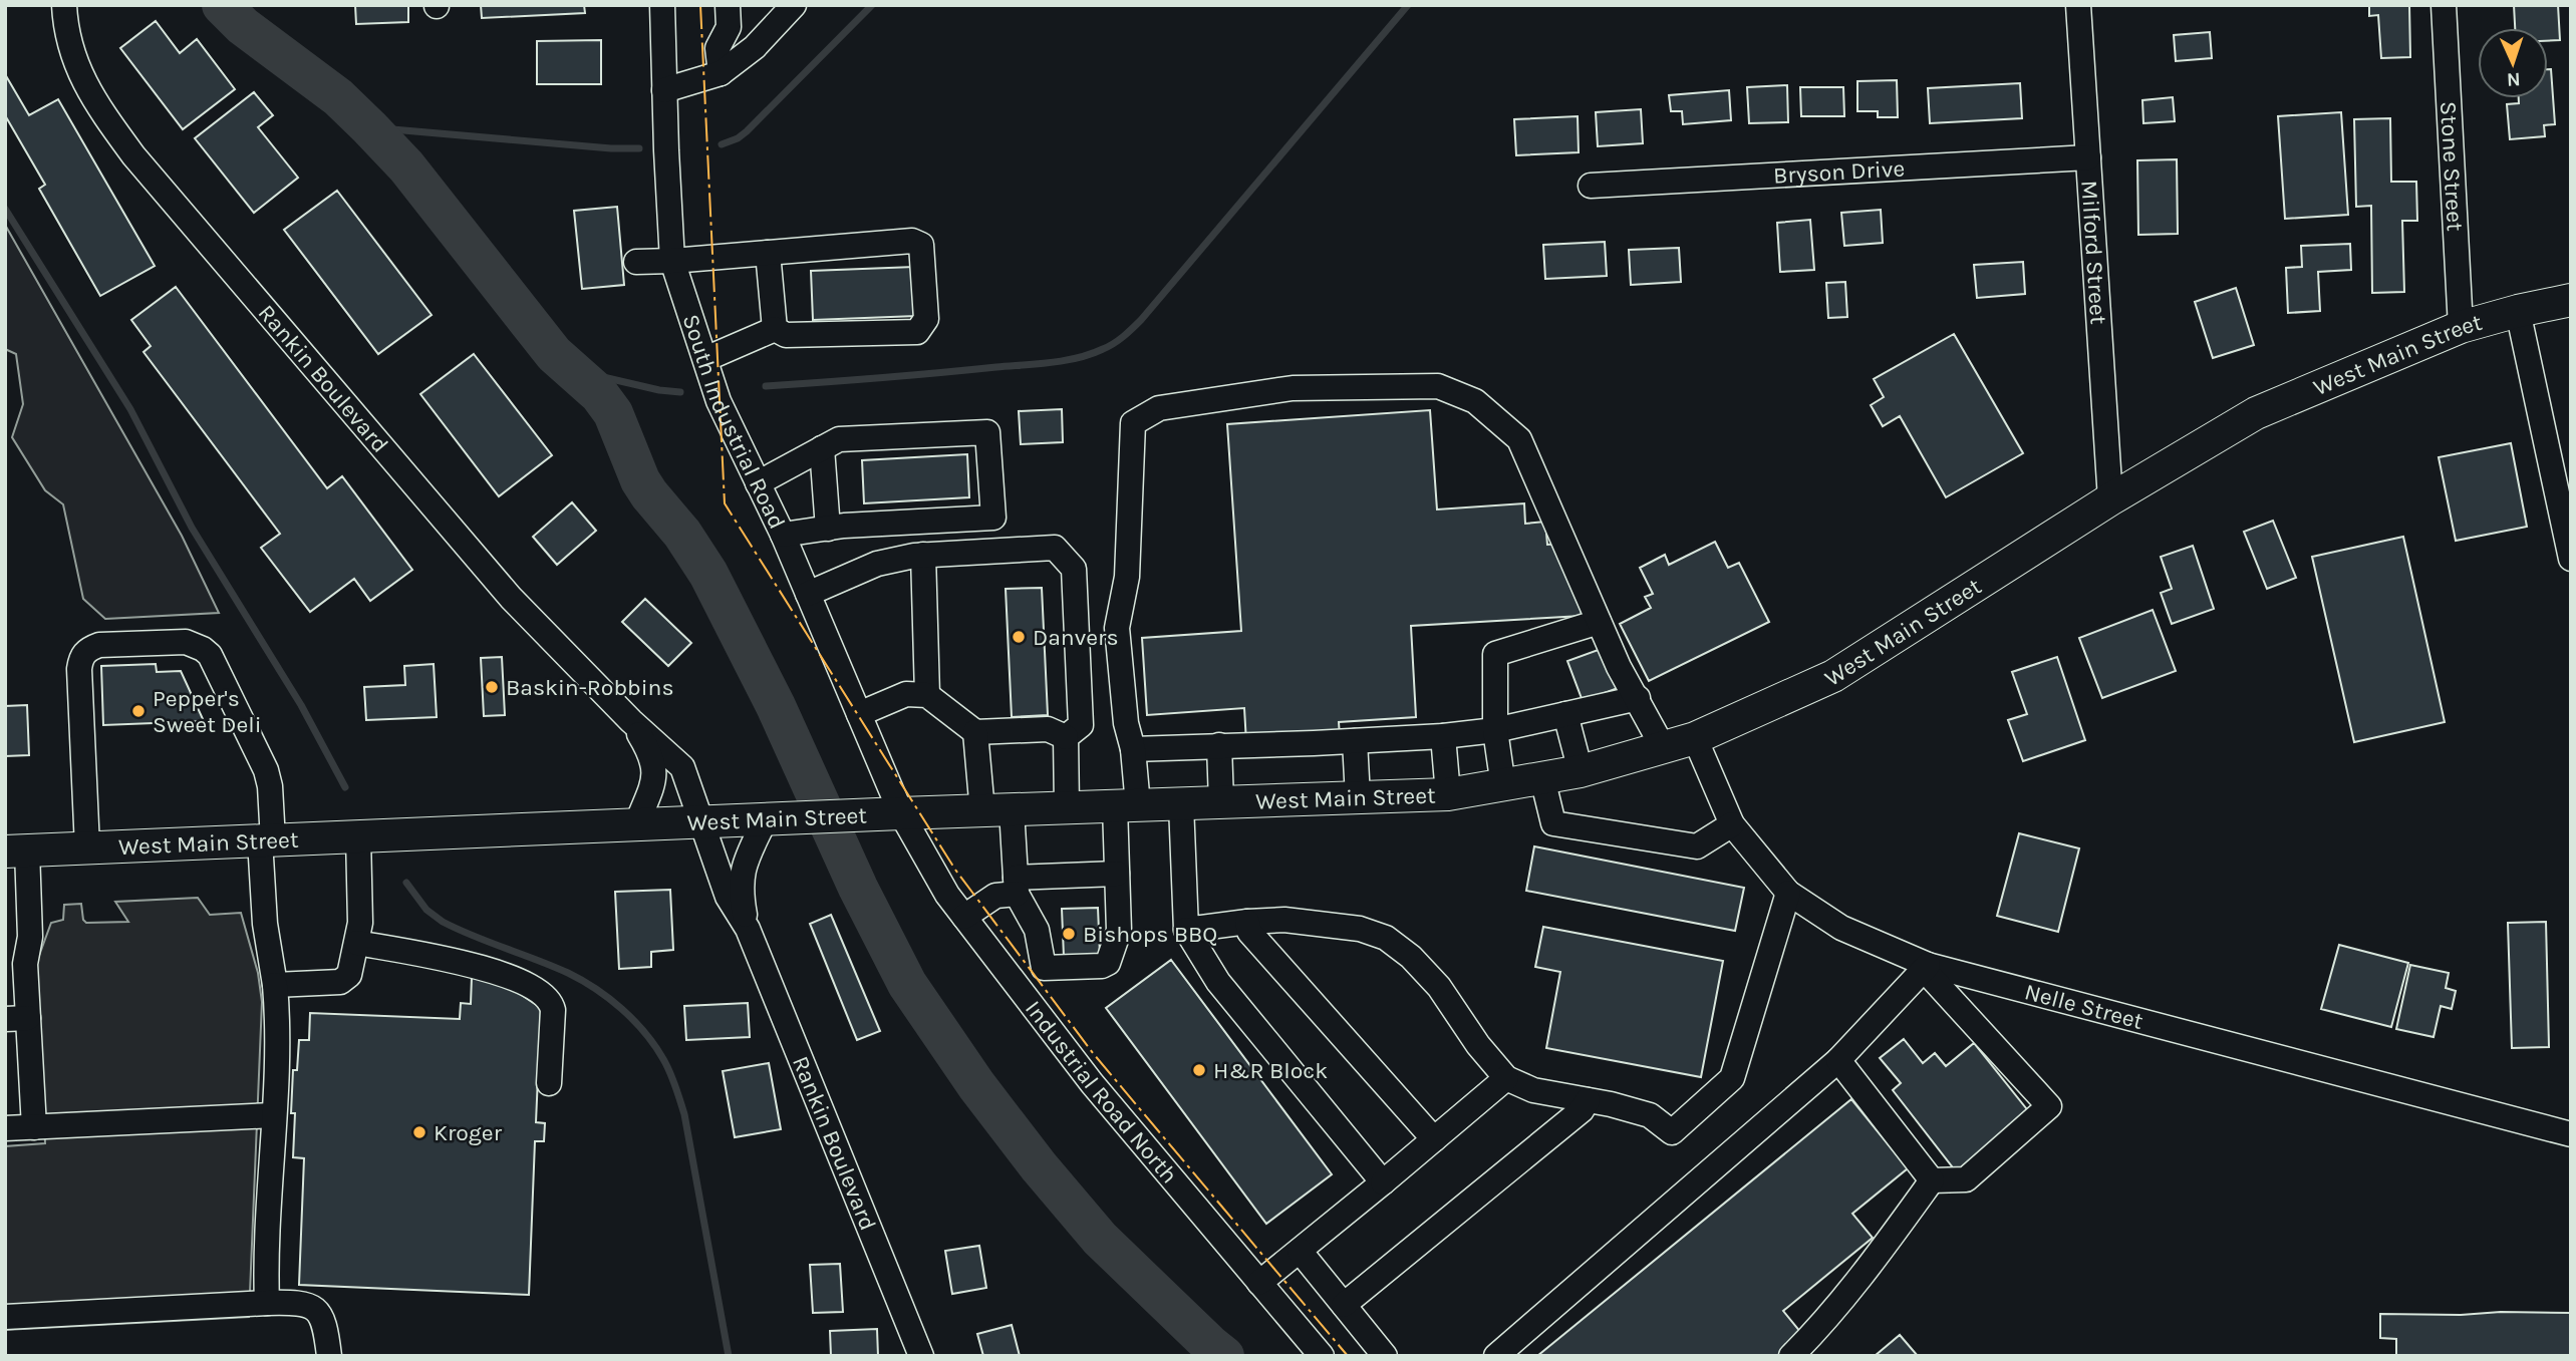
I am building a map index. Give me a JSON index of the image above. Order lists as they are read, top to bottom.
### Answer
{
  "streets": {
    "main road": ["West Main Street"],
    "street": [
      "Stone Street",
      "Bryson Drive",
      "Milford Street",
      "Rankin Boulevard",
      "South Industrial Road",
      "Nelle Street",
      "Industrial Road North"
    ]
  },
  "crossings": [
    ["Stone Street", "West Main Street"],
    ["Bryson Drive", "Milford Street"],
    ["Milford Street", "West Main Street"],
    ["West Main Street", "Rankin Boulevard"],
    ["West Main Street", "South Industrial Road"],
    ["West Main Street", "Nelle Street"],
    ["West Main Street", "Industrial Road North"],
    ["South Industrial Road", "Industrial Road North"]
  ],
  "places": [
    "Danvers",
    "Baskin-Robbins",
    "Pepper's Sweet Deli",
    "Bishops BBQ",
    "H&R Block",
    "Kroger"
  ],
  "north": "bottom"
}
